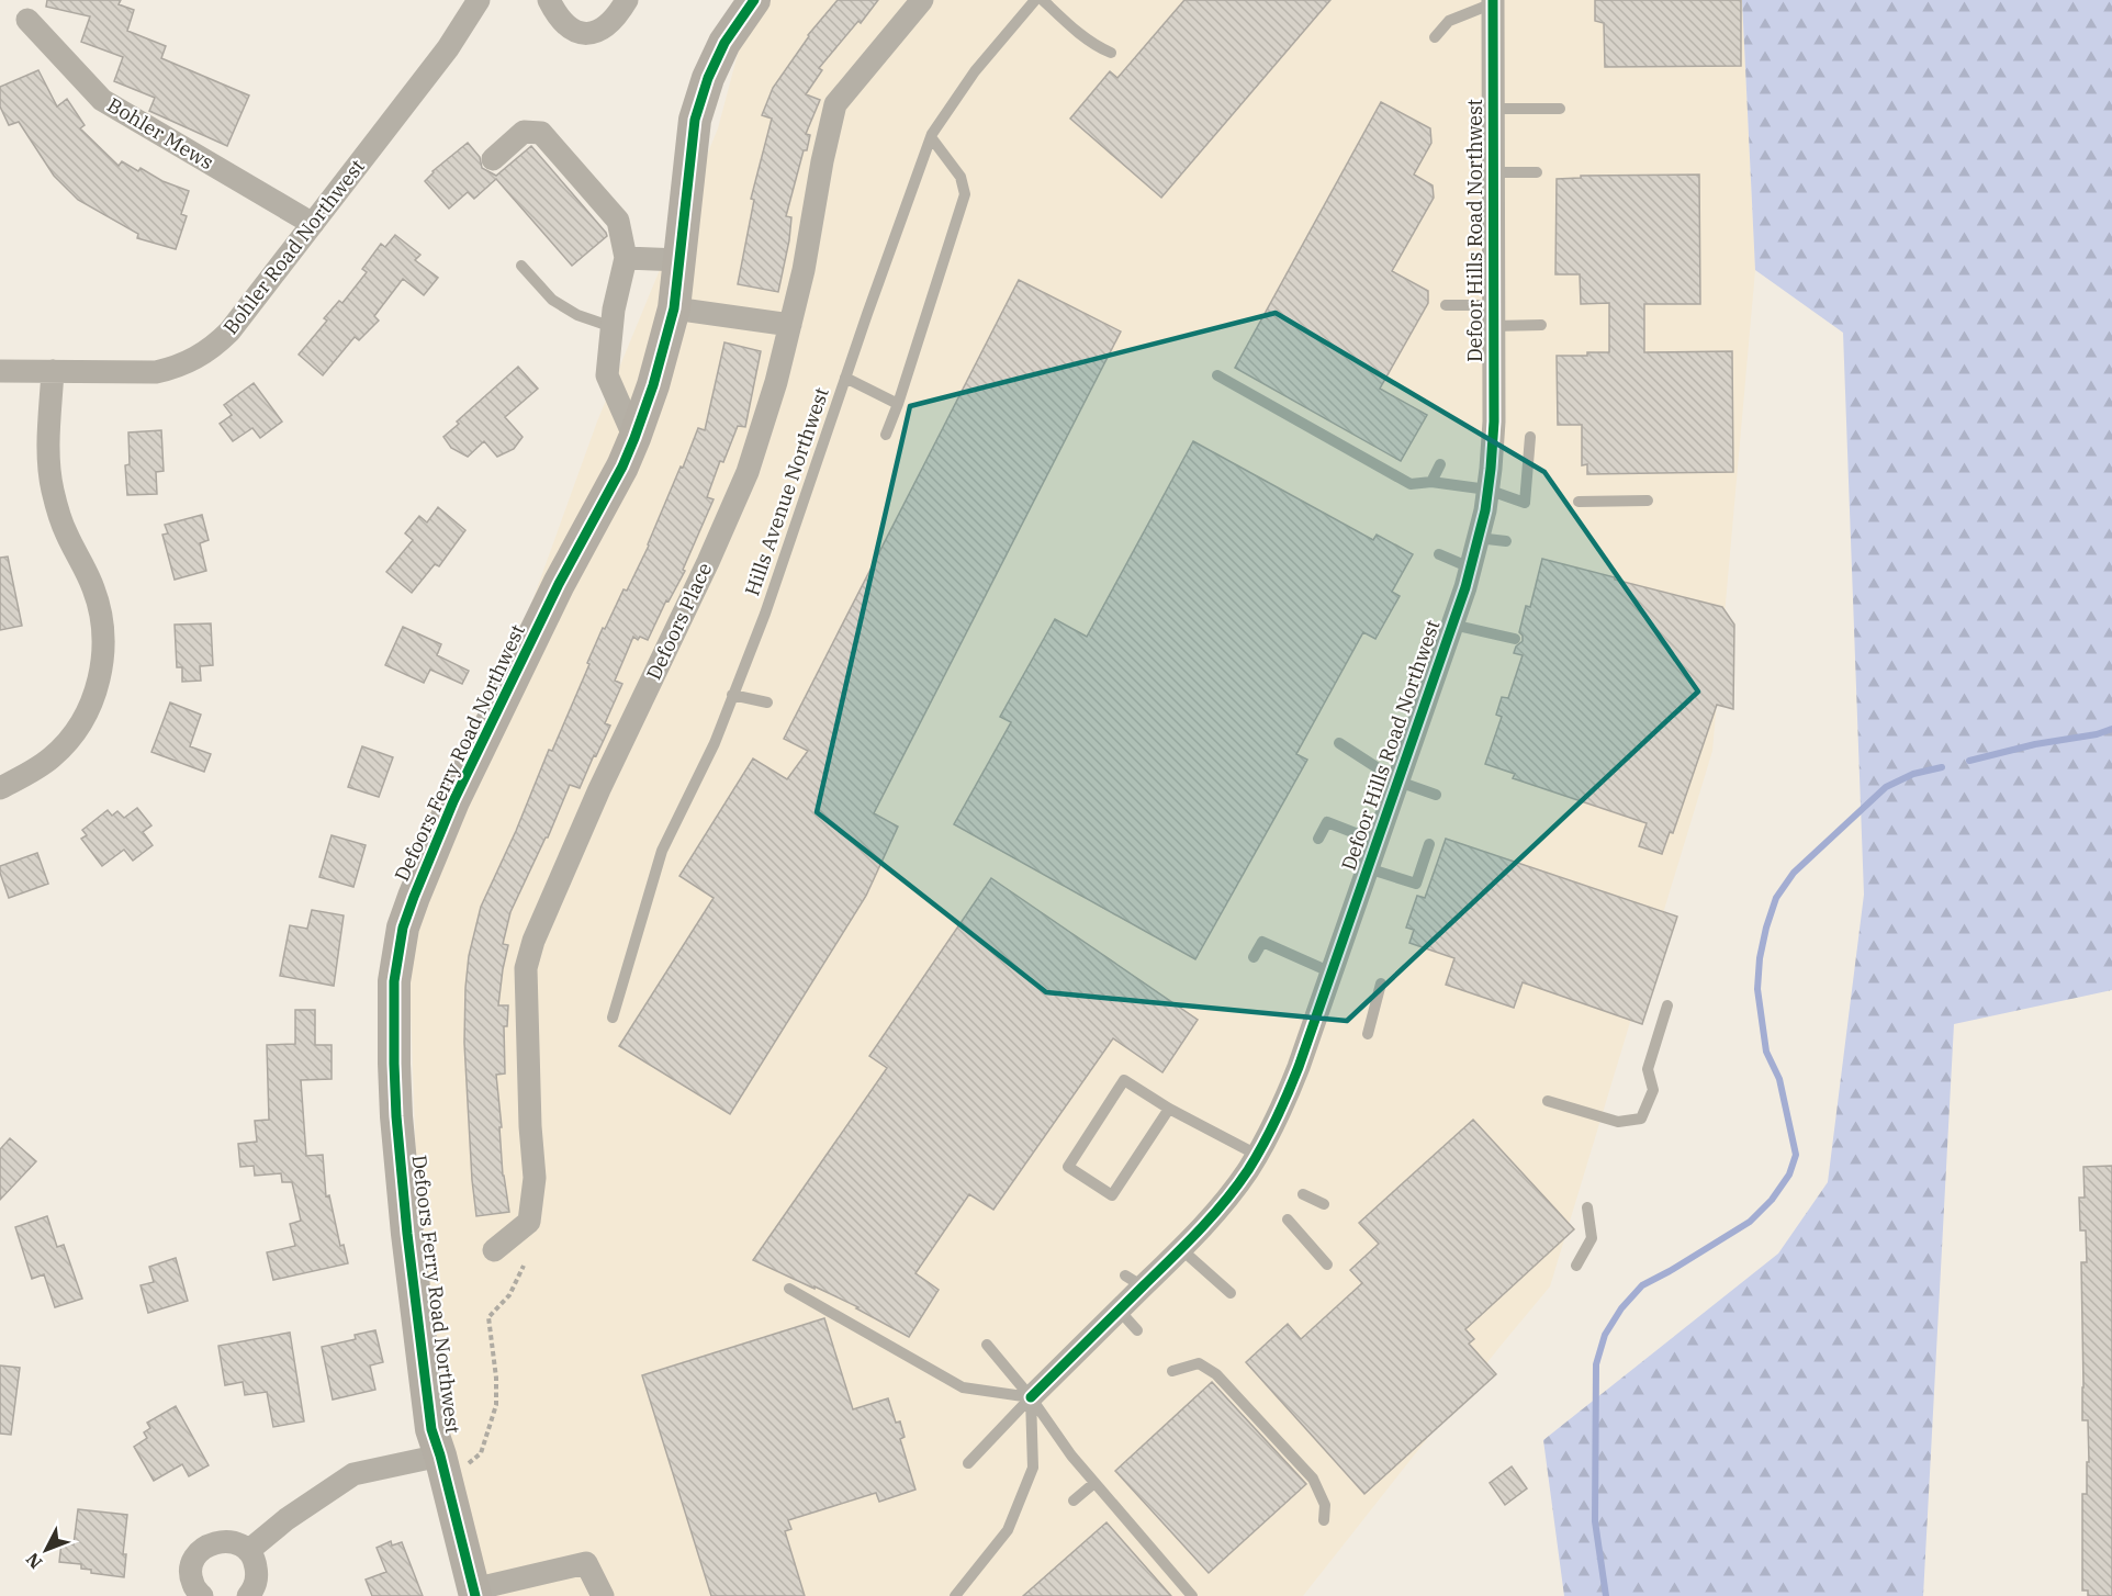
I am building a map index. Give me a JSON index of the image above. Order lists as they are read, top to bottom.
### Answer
{
  "streets": {
    "street": [
      "Bohler Mews",
      "Defoor Hills Road Northwest",
      "Bohler Road Northwest",
      "Defoors Place",
      "Defoors Ferry Road Northwest"
    ],
    "lane": ["Hills Avenue Northwest"]
  },
  "crossings": [
    ["Bohler Mews", "Bohler Road Northwest"]
  ],
  "north": "bottom left"
}
